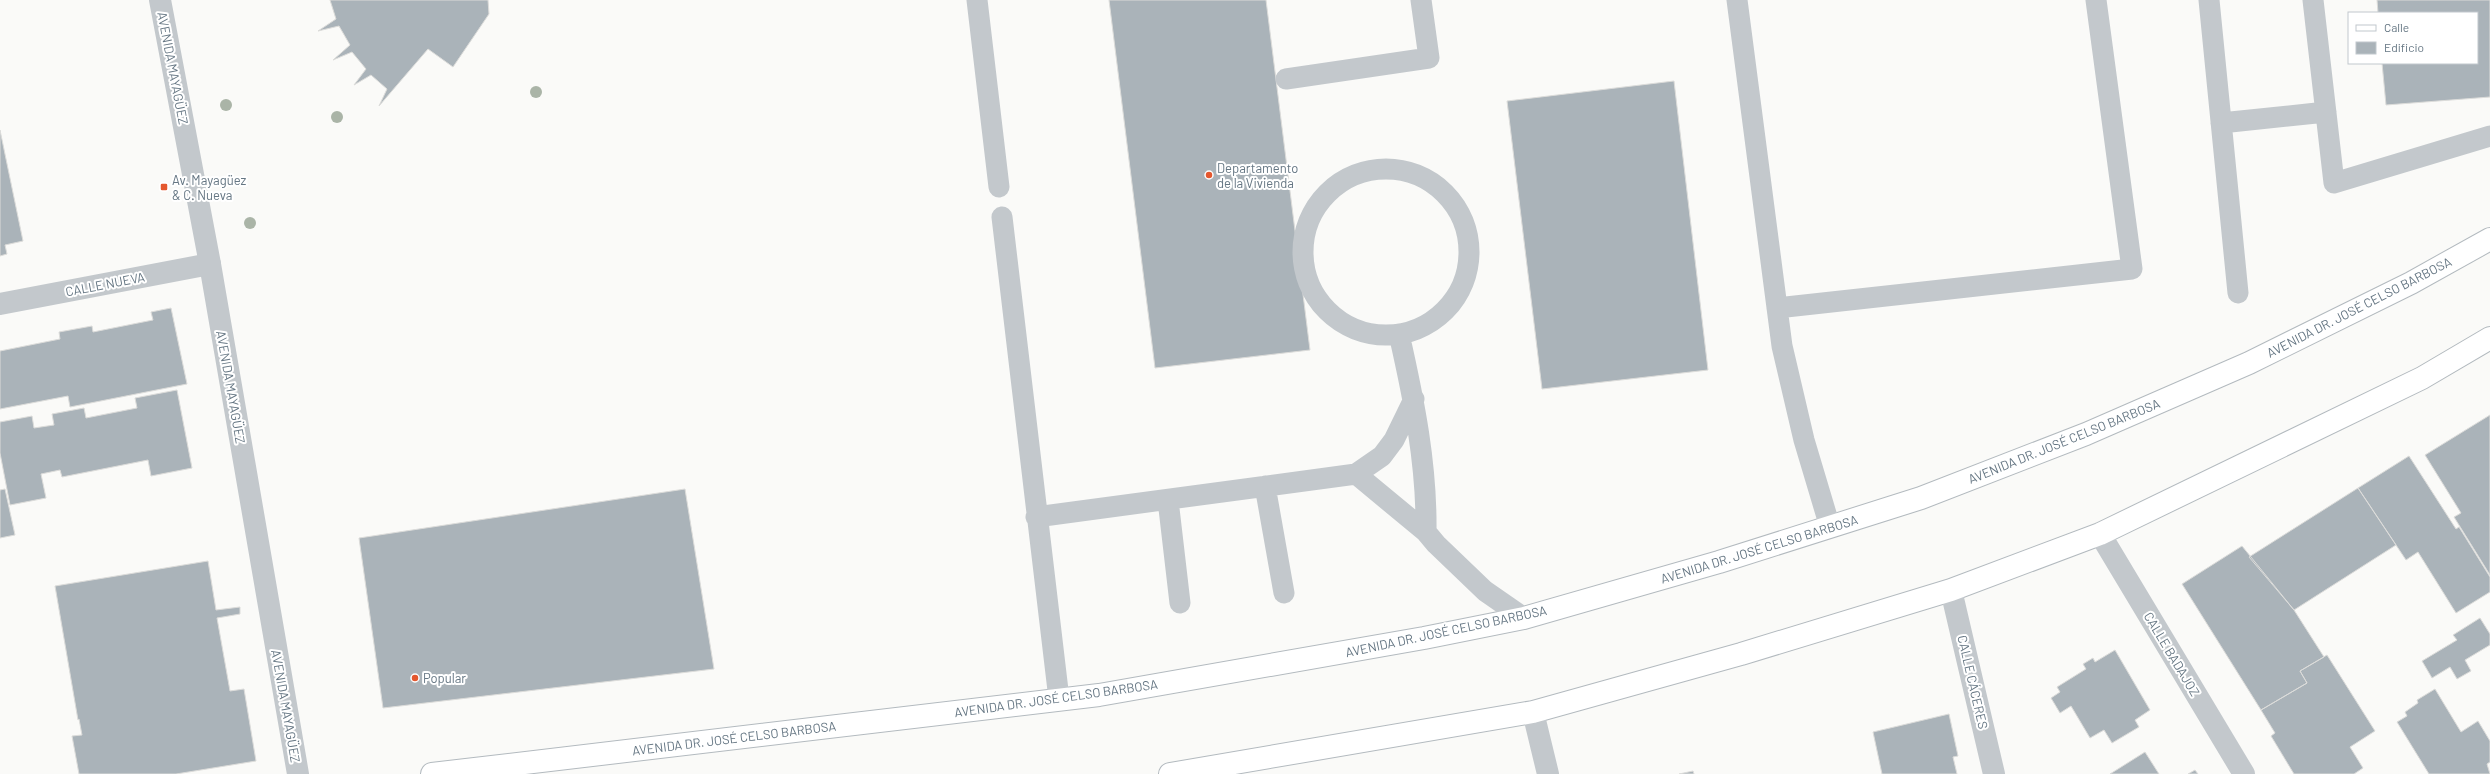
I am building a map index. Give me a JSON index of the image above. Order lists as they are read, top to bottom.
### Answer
{
  "streets": {
    "main road": ["AVENIDA DR. JOSÉ CELSO BARBOSA"],
    "street": [
      "AVENIDA MAYAGÜEZ",
      "CALLE NUEVA",
      "CALLE BADAJOZ",
      "CALLE CÁCERES"
    ]
  },
  "crossings": [
    ["AVENIDA MAYAGÜEZ", "CALLE NUEVA"]
  ],
  "places": {
    "other": ["Departamento de la Vivienda", "Popular"],
    "transit": ["Av. Mayagüez & C. Nueva"]
  },
  "legend": ["Calle", "Edificio"]
}
